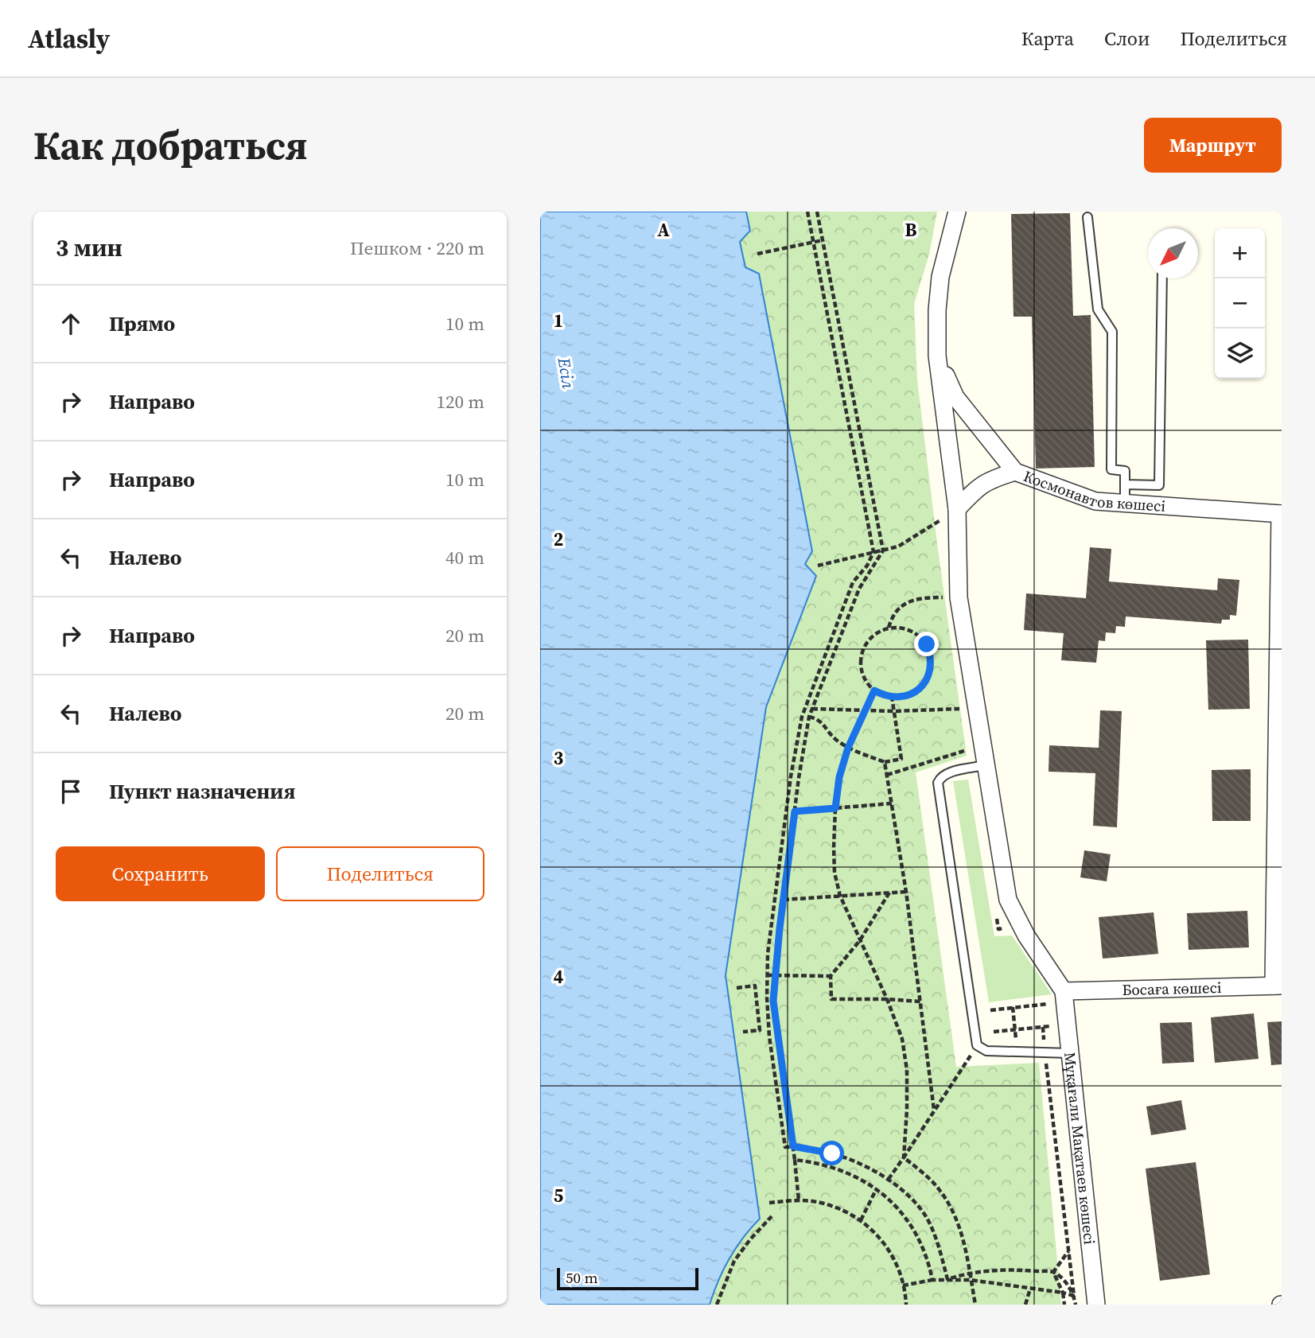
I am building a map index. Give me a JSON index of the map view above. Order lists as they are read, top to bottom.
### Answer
{
  "streets": {
    "street": ["Космонавтов көшесі", "Босаға көшесі", "Мұқағали Мақатаев көшесі"]
  },
  "crossings": [
    ["Босаға көшесі", "Мұқағали Мақатаев көшесі"]
  ],
  "water": ["Есіл"],
  "scale_bar": "50 m",
  "north": "bottom left",
  "page": {
    "header": "Atlasly",
    "nav": ["Карта", "Слои", "Поделиться"],
    "buttons": [
      "Маршрут",
      ["Сохранить", "Поделиться"]
    ],
    "title": "Как добраться",
    "heading": ["3 мин", "Пешком · 220 m"],
    "map_buttons": ["+", "−"],
    "list": [
      ["Прямо", "10 m"],
      ["Направо", "120 m"],
      ["Направо", "10 m"],
      ["Налево", "40 m"],
      ["Направо", "20 m"],
      ["Налево", "20 m"],
      "Пункт назначения"
    ],
    "scale": "50 m"
  },
  "grid": {
    "columns": ["A", "B"],
    "rows": [
      "1",
      "2",
      "3",
      "4",
      "5"
    ]
  }
}
